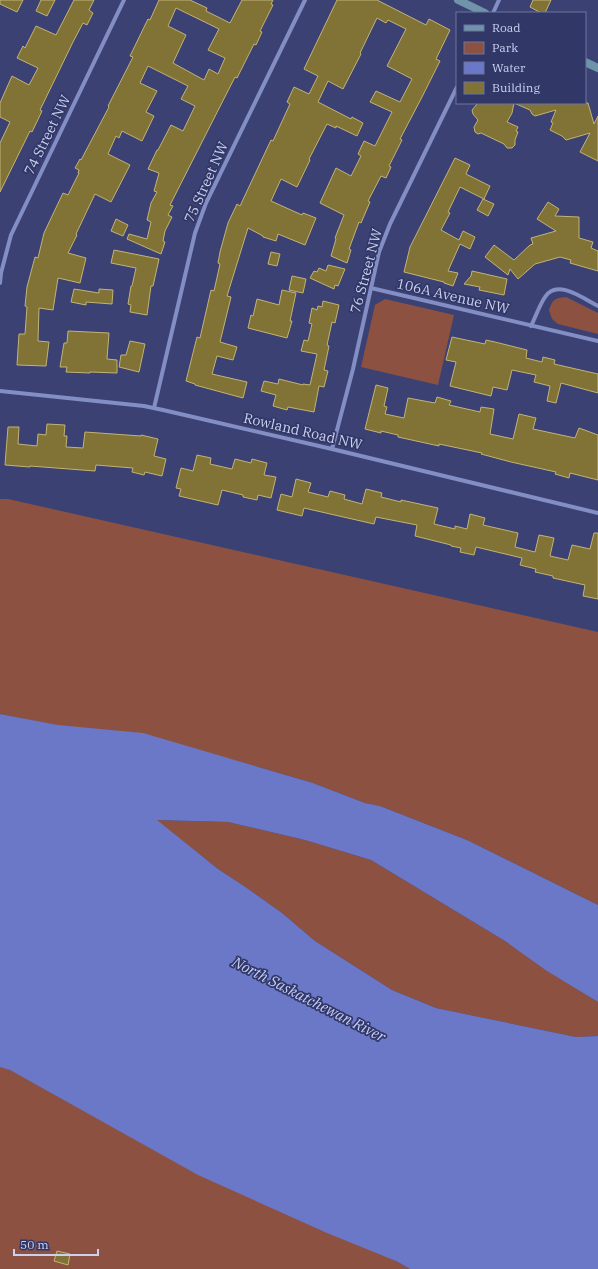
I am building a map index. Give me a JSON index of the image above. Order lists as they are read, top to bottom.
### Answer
{
  "streets": {
    "street": [
      "74 Street NW",
      "75 Street NW",
      "76 Street NW",
      "106A Avenue NW",
      "Rowland Road NW"
    ]
  },
  "crossings": [
    ["75 Street NW", "Rowland Road NW"],
    ["76 Street NW", "106A Avenue NW"],
    ["76 Street NW", "Rowland Road NW"]
  ],
  "water": ["North Saskatchewan River"],
  "legend": [
    "Road",
    "Park",
    "Water",
    "Building"
  ],
  "scale_bar": "50 m"
}
